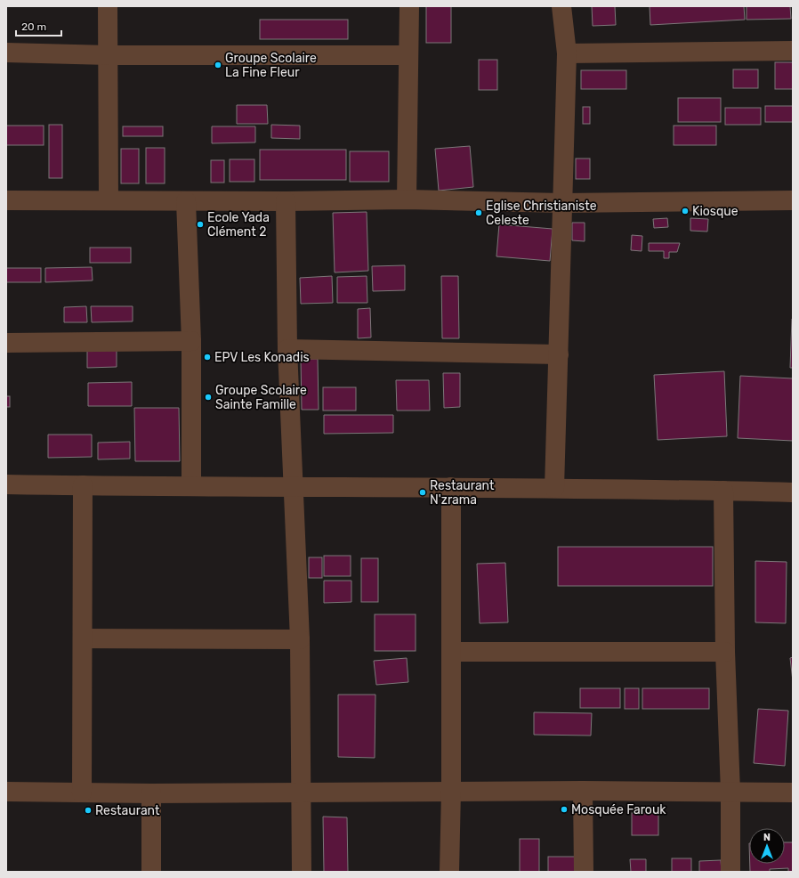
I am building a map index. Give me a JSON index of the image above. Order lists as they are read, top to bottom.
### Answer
{
  "places": [
    "Groupe Scolaire La Fine Fleur",
    "Kiosque",
    "Eglise Christianiste Celeste",
    "Ecole Yada Clément 2",
    "EPV Les Konadis",
    "Groupe Scolaire Sainte Famille",
    "Restaurant N'zrama",
    "Mosquée Farouk",
    "Restaurant"
  ],
  "scale_bar": "20 m",
  "north": "top"
}
